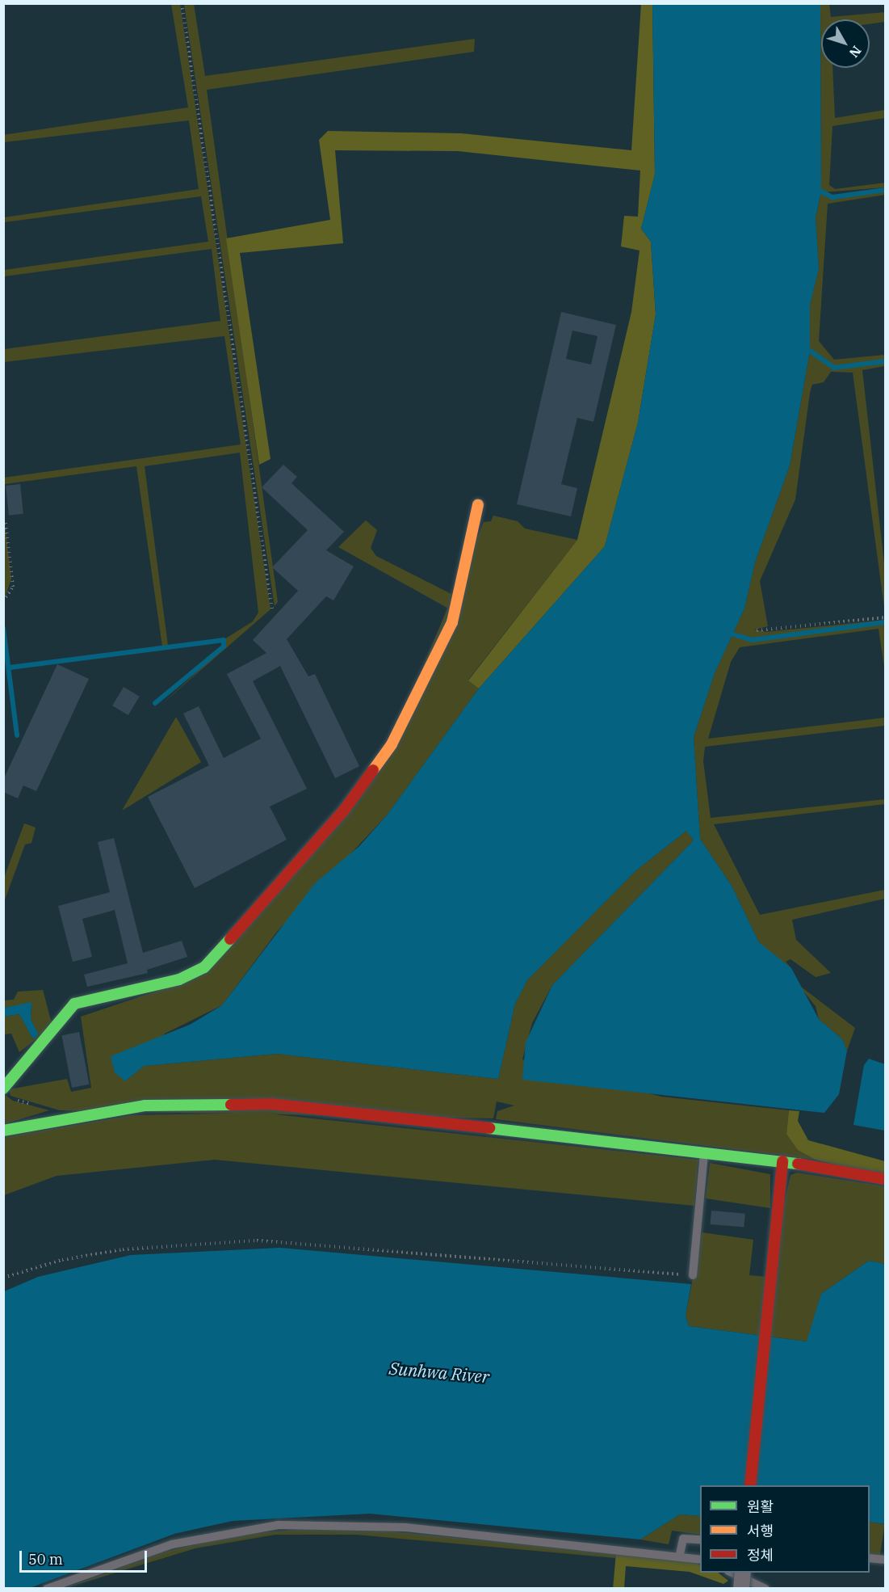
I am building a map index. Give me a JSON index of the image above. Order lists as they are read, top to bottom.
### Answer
{
  "water": ["Sunhwa River"],
  "legend": ["원활", "서행", "정체"],
  "scale_bar": "50 m",
  "north": "bottom right"
}
